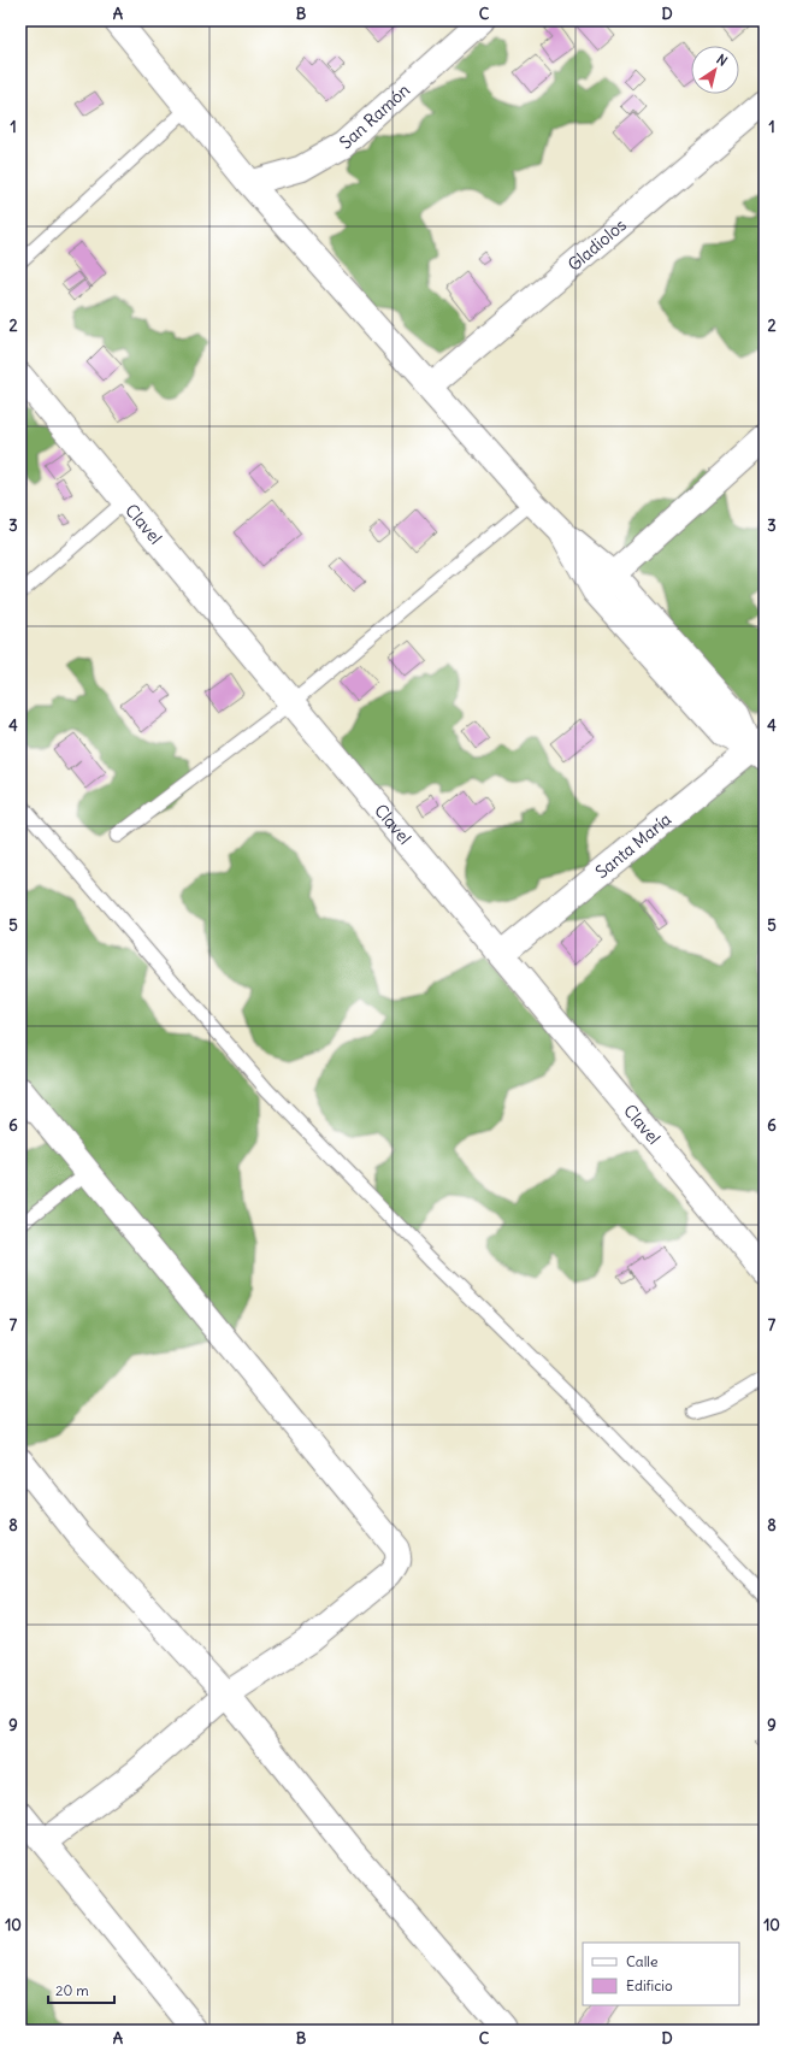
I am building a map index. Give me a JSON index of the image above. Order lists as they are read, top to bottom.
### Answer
{
  "streets": {
    "street": [
      "San Ramón",
      "Gladiolos",
      "Clavel",
      "Santa María"
    ]
  },
  "crossings": [
    ["Clavel", "Santa María"]
  ],
  "legend": ["Calle", "Edificio"],
  "scale_bar": "20 m",
  "north": "top right",
  "grid": {
    "columns": [
      "A",
      "B",
      "C",
      "D"
    ],
    "rows": [
      "1",
      "2",
      "3",
      "4",
      "5",
      "6",
      "7",
      "8",
      "9",
      "10"
    ]
  }
}
